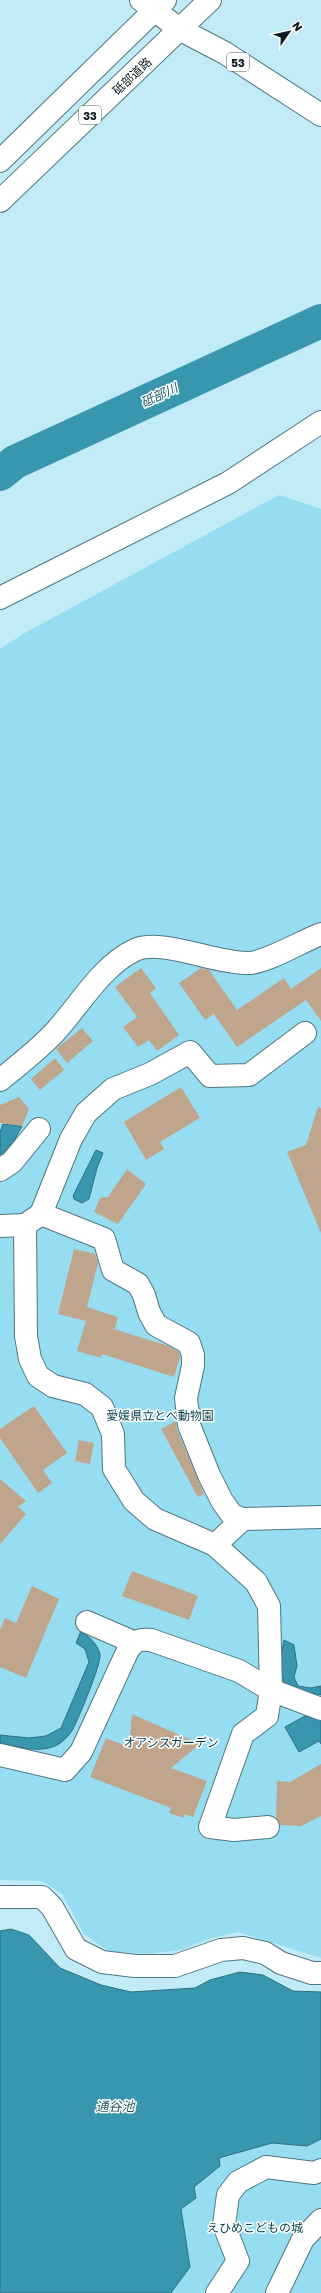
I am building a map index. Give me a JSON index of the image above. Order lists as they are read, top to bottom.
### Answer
{
  "streets": {
    "main road": ["53", "砥部道路", "33"]
  },
  "crossings": [
    ["53", "砥部道路"],
    ["53", "33"]
  ],
  "water": ["砥部川", "通谷池"],
  "parks": ["愛媛県立とべ動物園", "オアシスガーデン", "えひめこどもの城"],
  "north": "top right"
}
